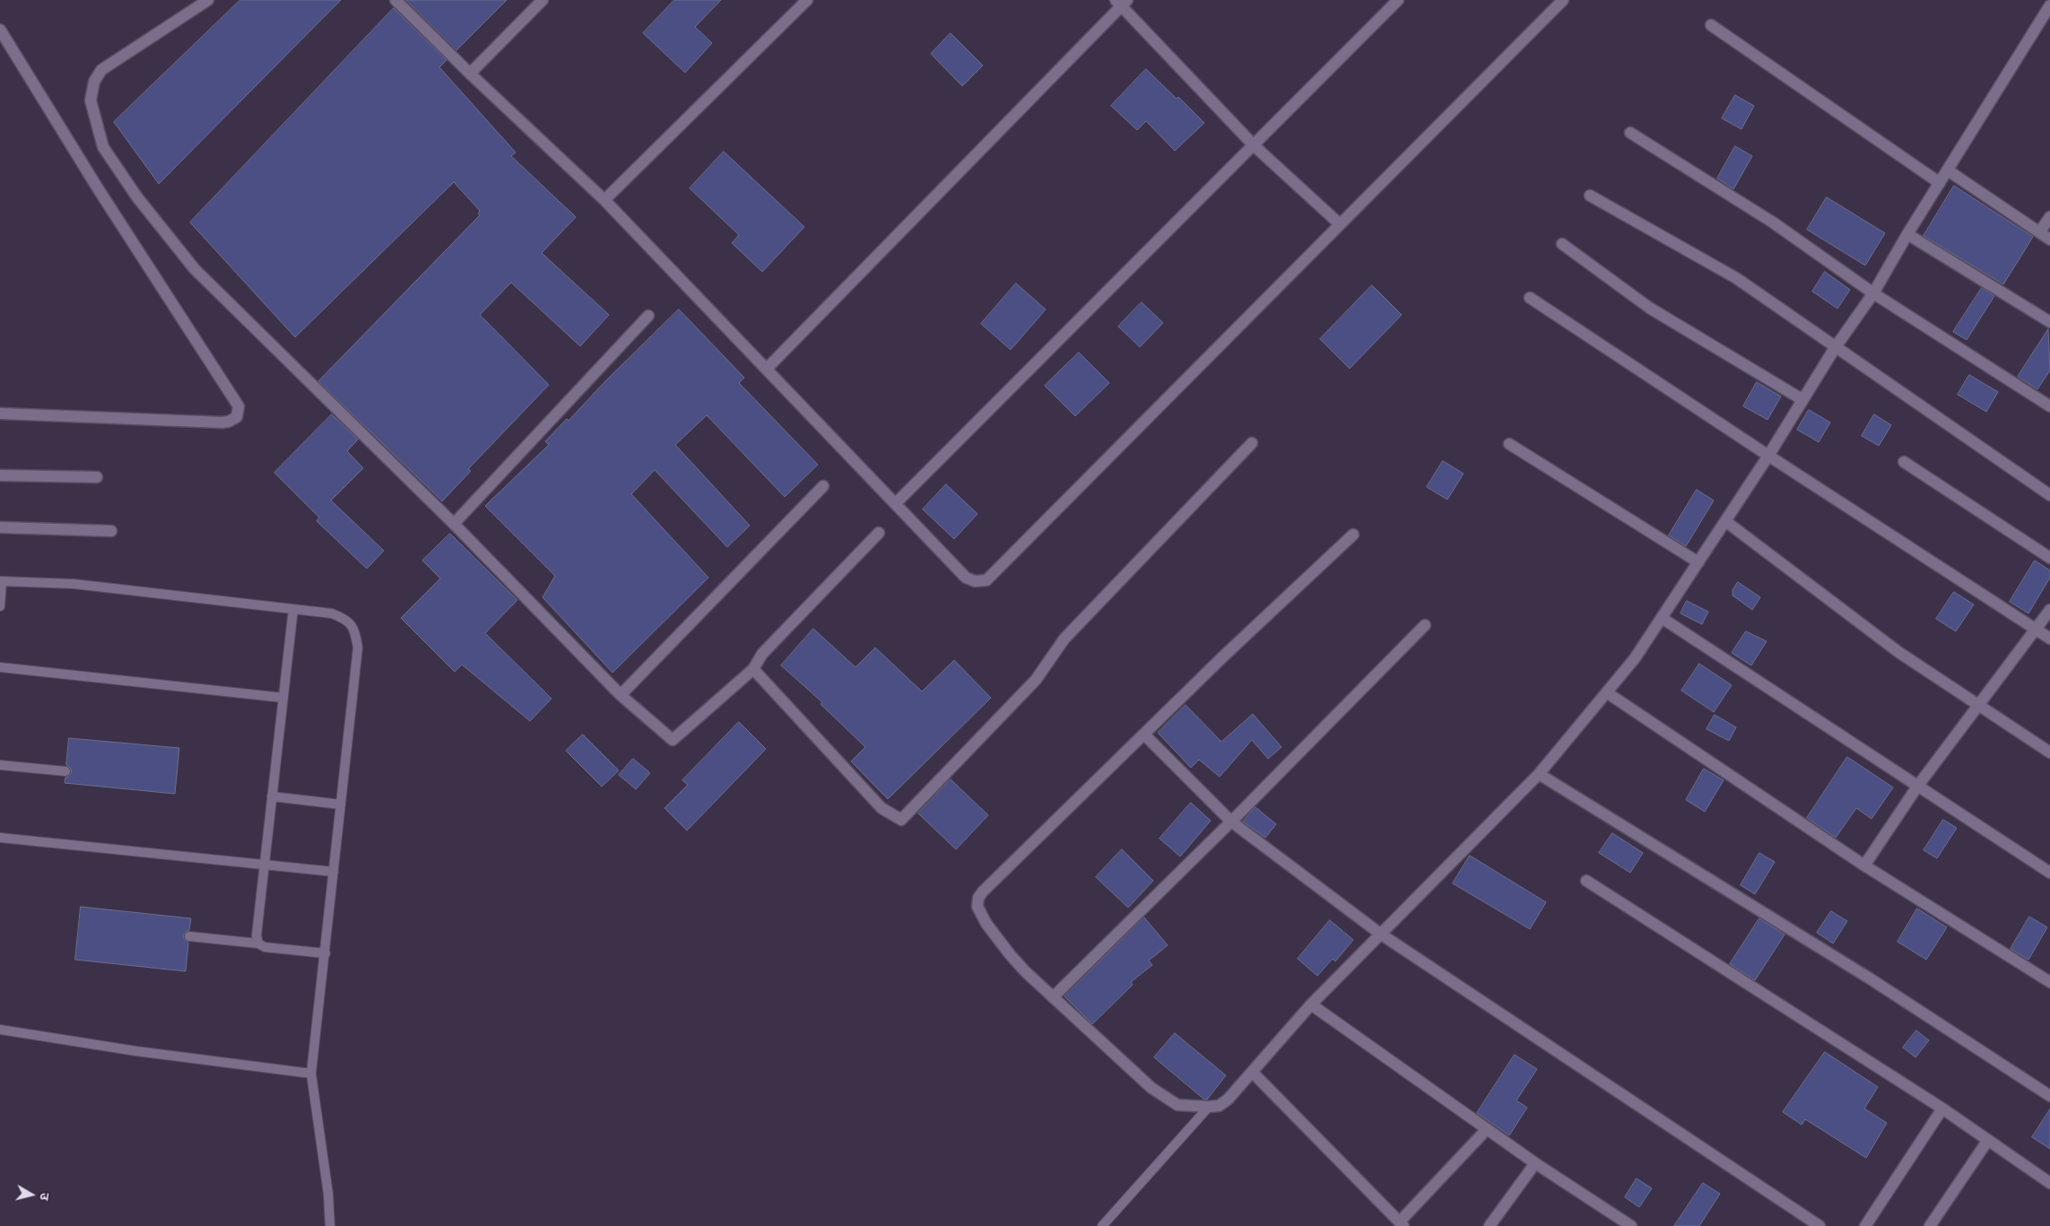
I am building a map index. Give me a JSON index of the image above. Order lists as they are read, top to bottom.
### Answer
{
  "north": "right"
}
